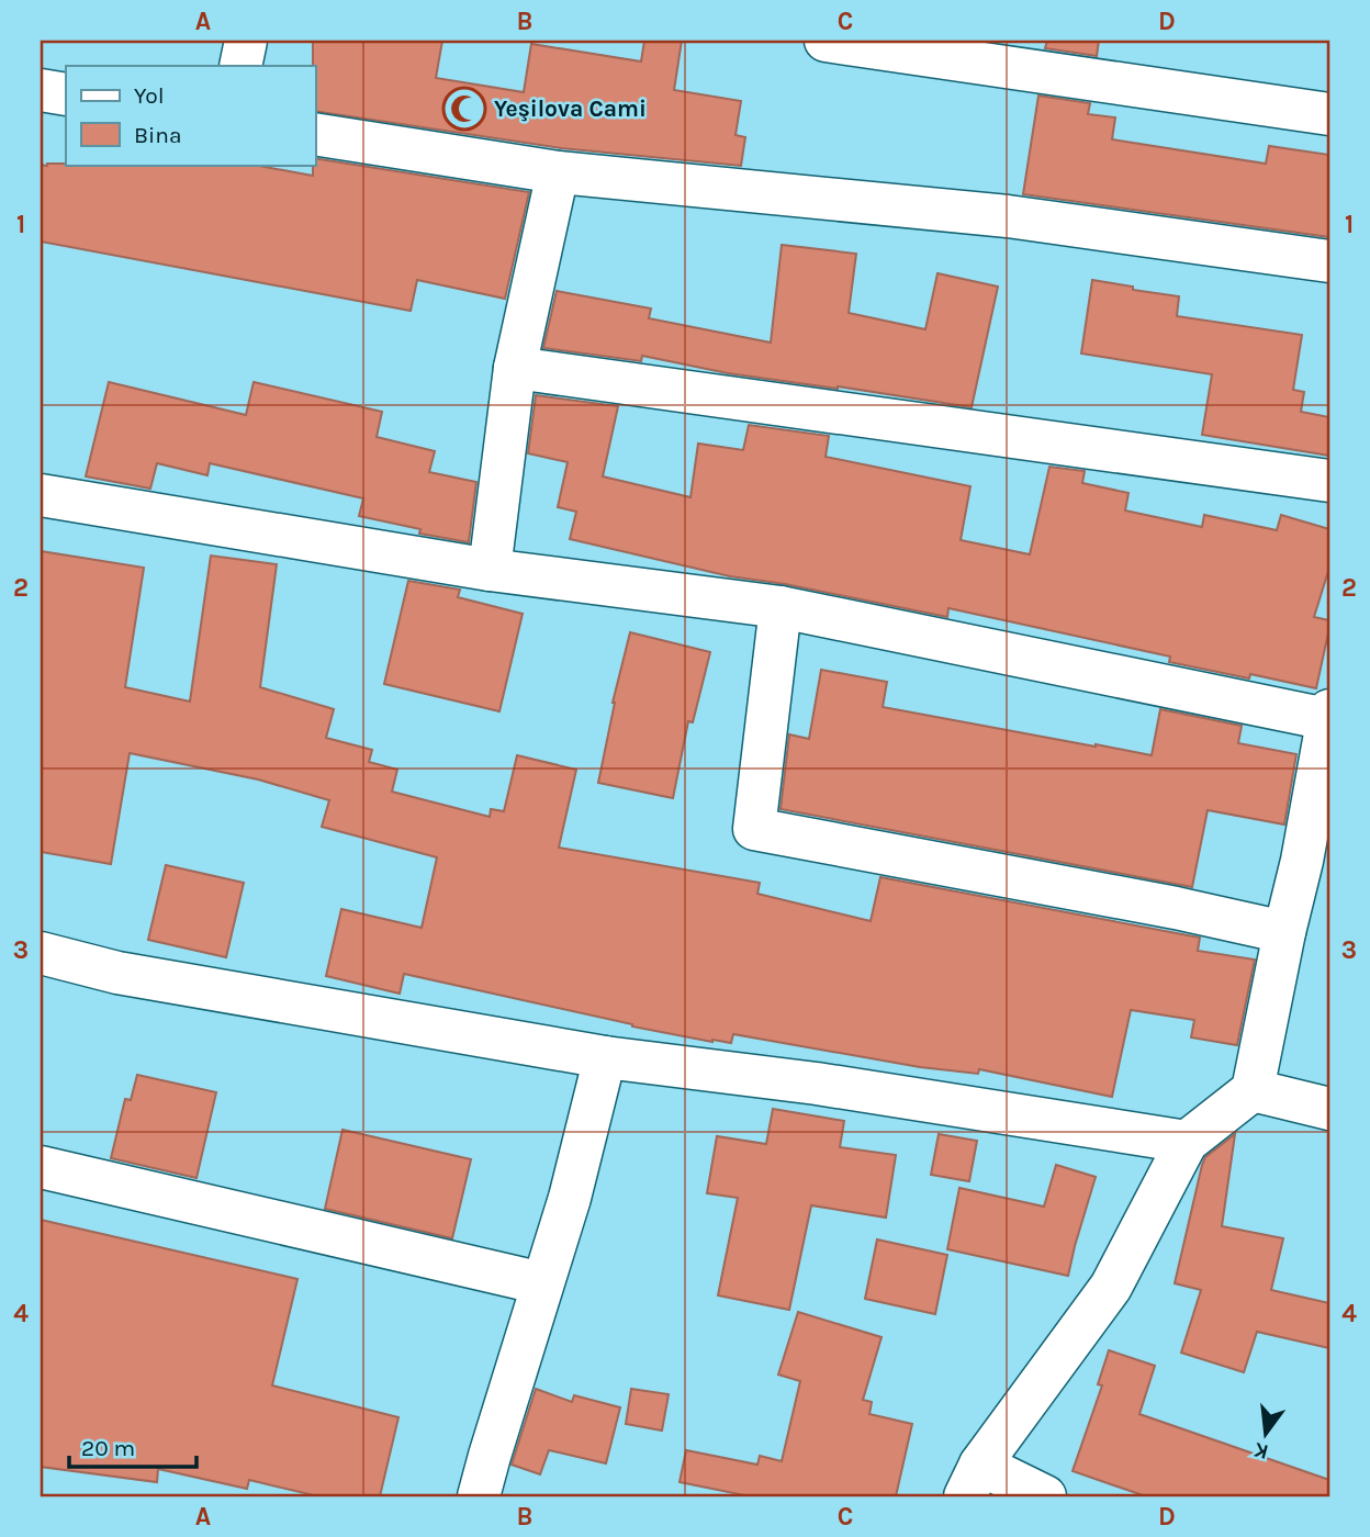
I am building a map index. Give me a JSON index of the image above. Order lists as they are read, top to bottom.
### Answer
{
  "places": {
    "mosque": ["Yeşilova Cami"]
  },
  "legend": ["Yol", "Bina"],
  "scale_bar": "20 m",
  "north": "bottom",
  "grid": {
    "columns": [
      "A",
      "B",
      "C",
      "D"
    ],
    "rows": [
      "1",
      "2",
      "3",
      "4"
    ]
  }
}
